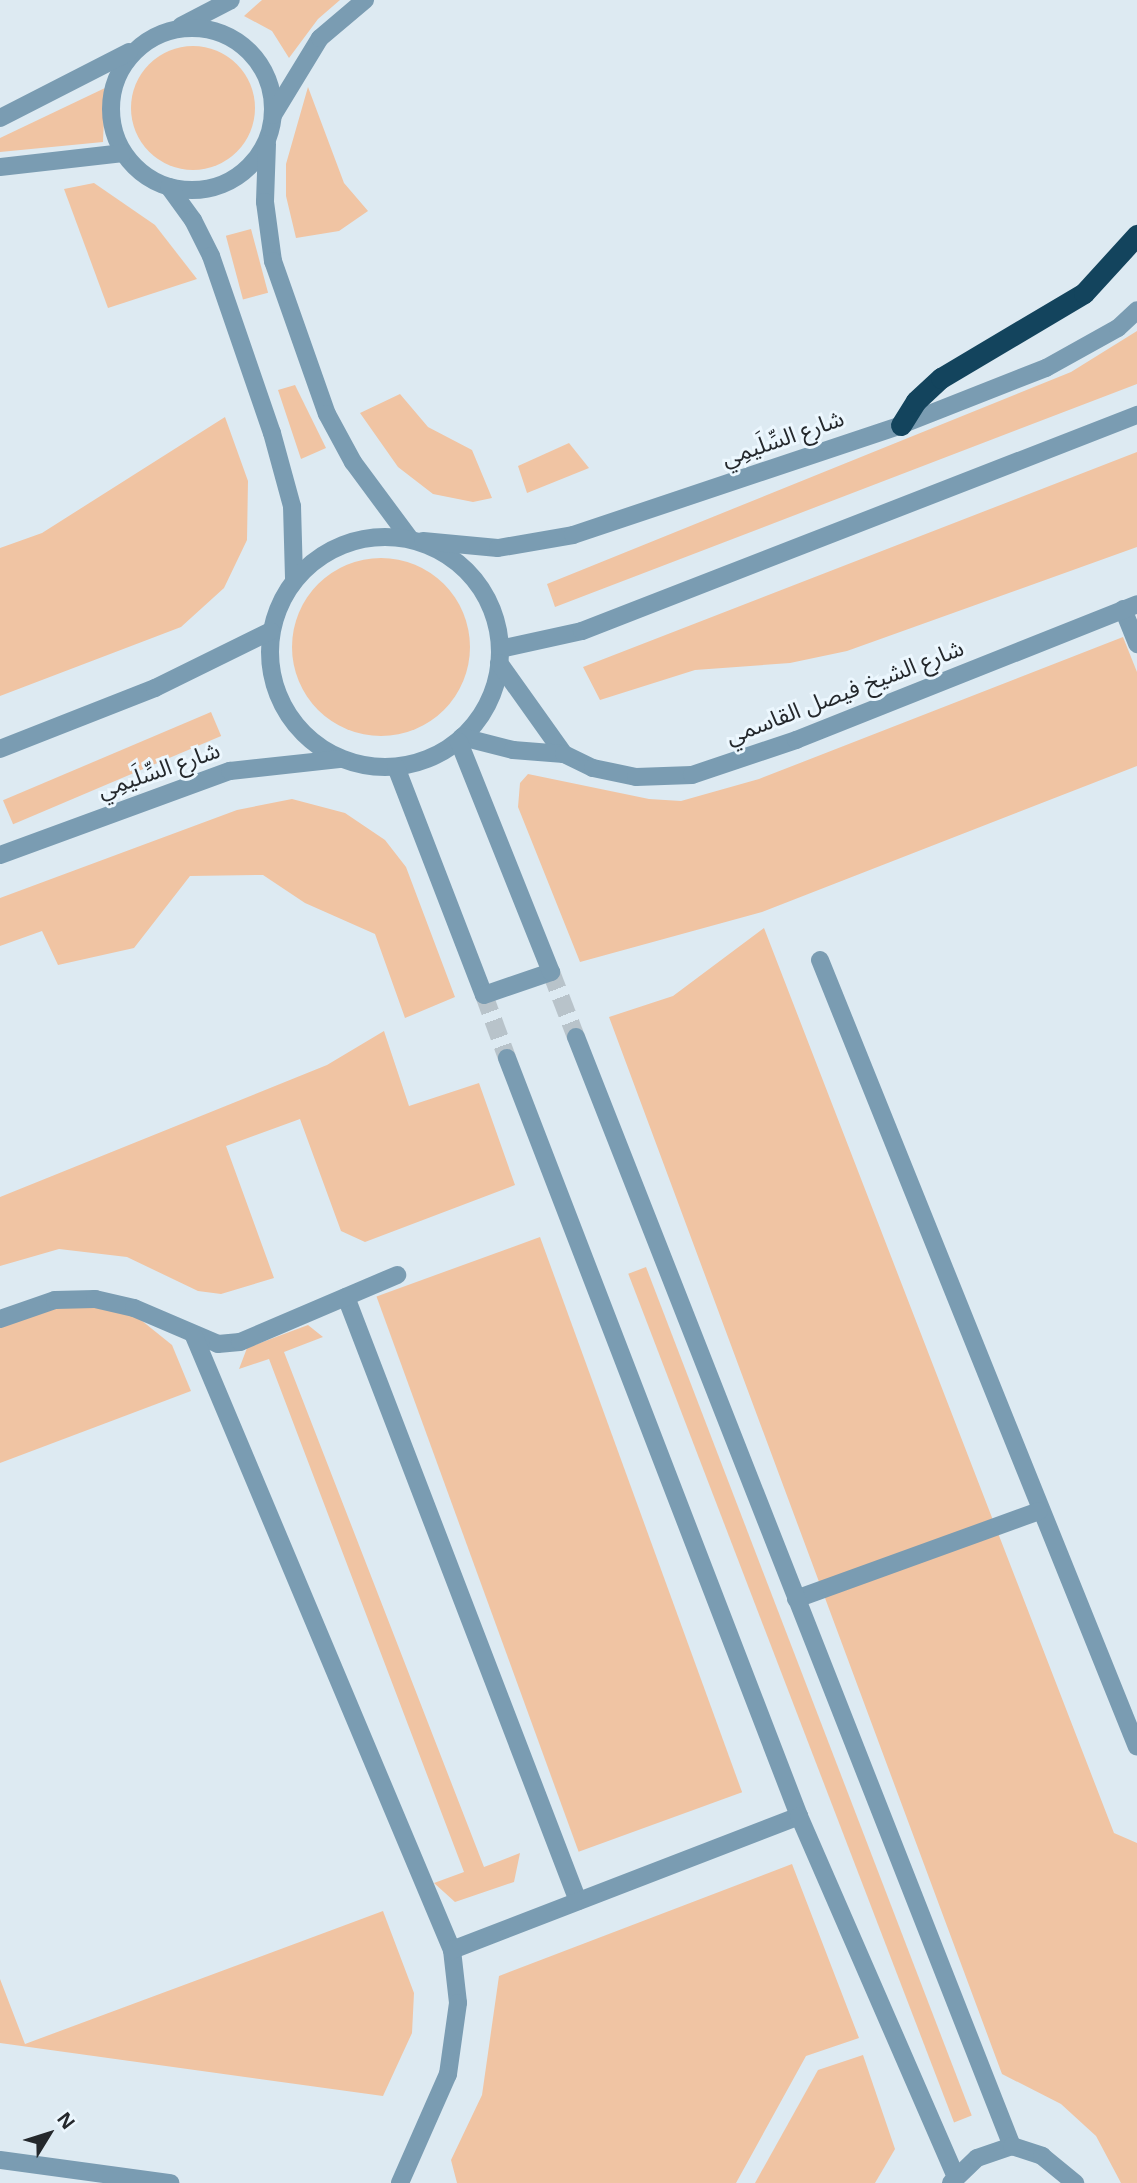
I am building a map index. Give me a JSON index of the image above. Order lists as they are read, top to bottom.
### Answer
{
  "streets": {
    "street": ["شارع السِّلَيمِي", "شارع الشيخ فيصل القاسمي"]
  },
  "crossings": [
    ["شارع السِّلَيمِي", "شارع الشيخ فيصل القاسمي"]
  ],
  "north": "top right"
}
